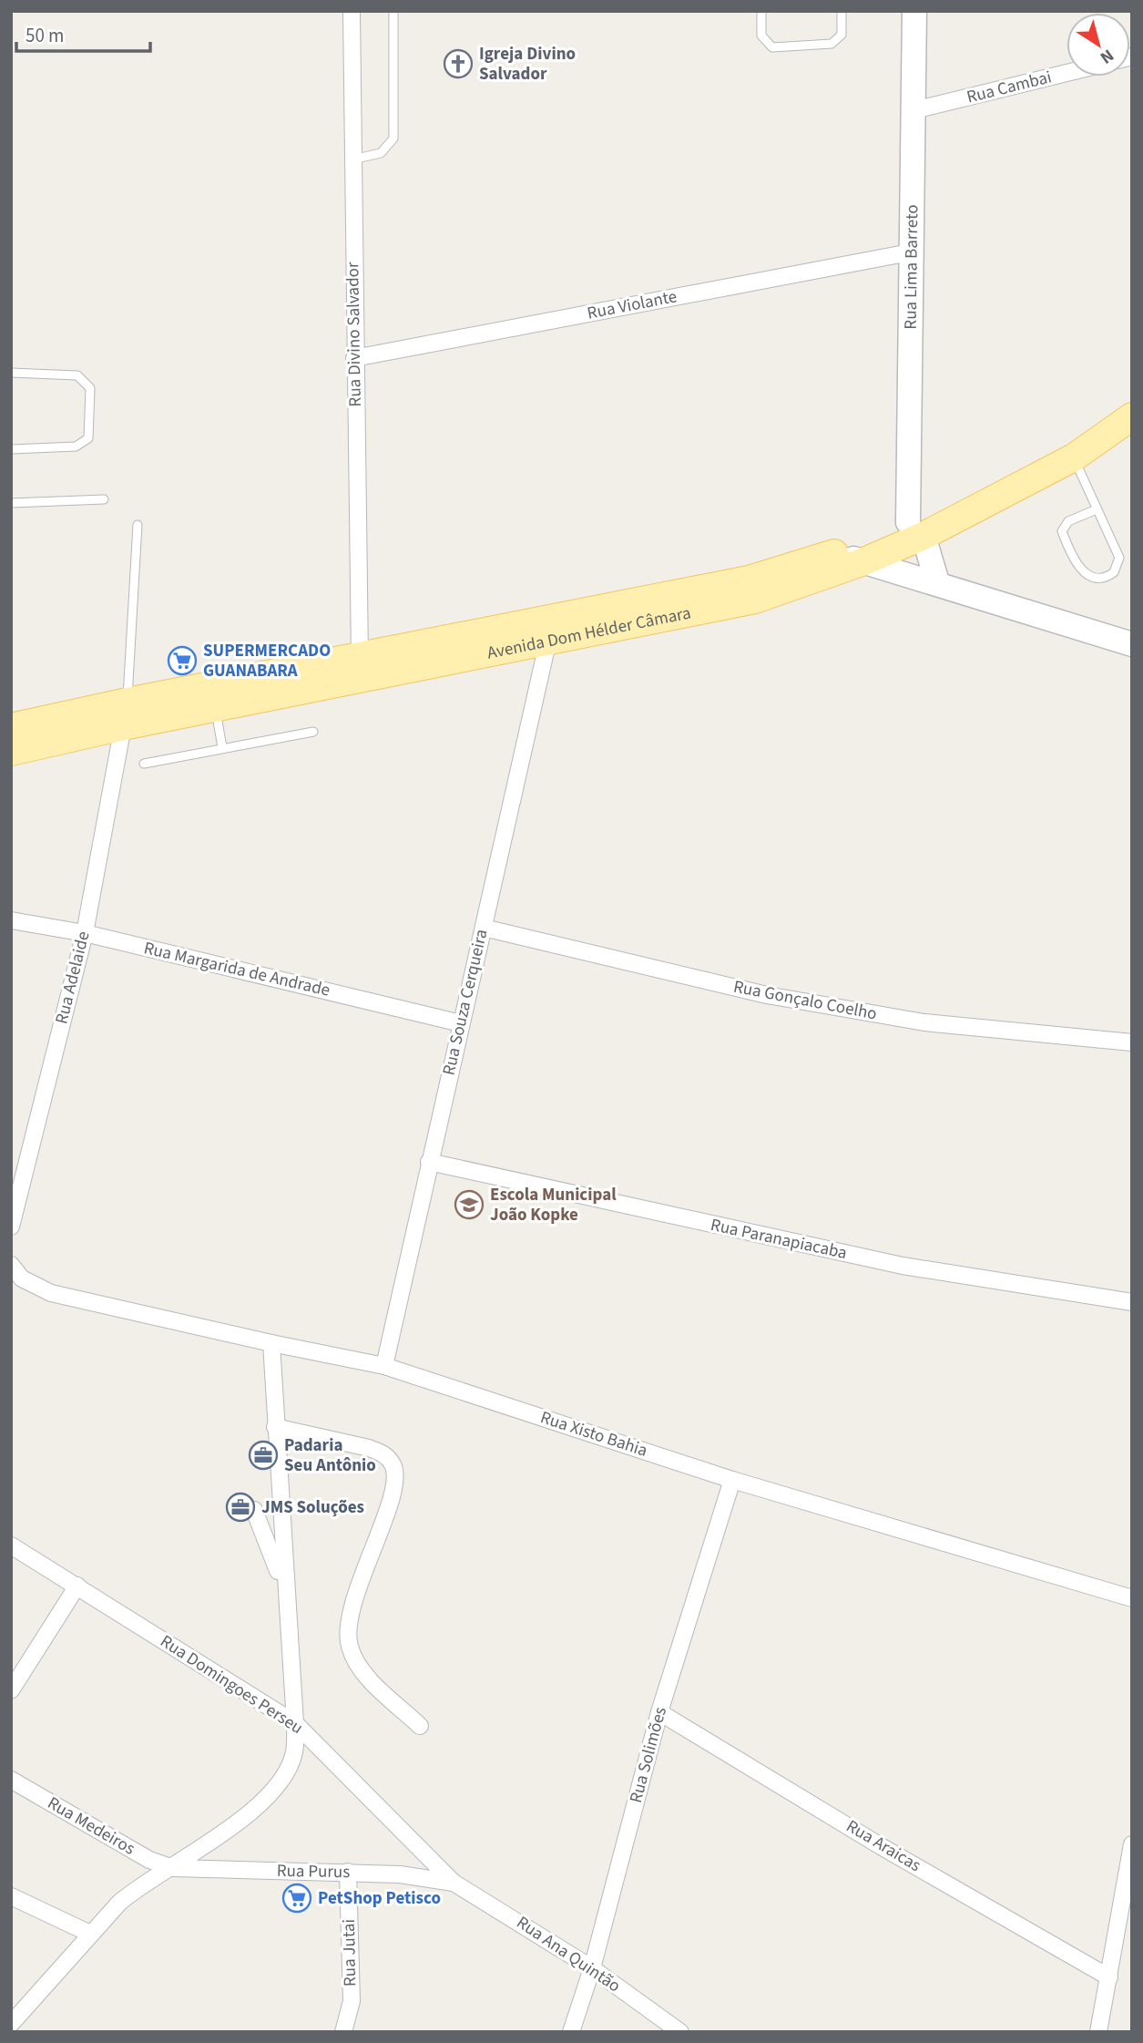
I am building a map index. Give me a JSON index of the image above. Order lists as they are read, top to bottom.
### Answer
{
  "streets": {
    "main road": ["Avenida Dom Hélder Câmara"],
    "street": [
      "Rua Cambai",
      "Rua Lima Barreto",
      "Rua Violante",
      "Rua Divino Salvador",
      "Rua Margarida de Andrade",
      "Rua Adelaide",
      "Rua Gonçalo Coelho",
      "Rua Souza Cerqueira",
      "Rua Paranapiacaba",
      "Rua Xisto Bahia",
      "Rua Domingoes Perseu",
      "Rua Solimões",
      "Rua Medeiros",
      "Rua Araicas",
      "Rua Purus",
      "Rua Jutai",
      "Rua Ana Quintão"
    ]
  },
  "crossings": [
    ["Rua Cambai", "Rua Lima Barreto"],
    ["Rua Lima Barreto", "Rua Violante"],
    ["Rua Lima Barreto", "Avenida Dom Hélder Câmara"],
    ["Rua Violante", "Rua Divino Salvador"],
    ["Rua Divino Salvador", "Avenida Dom Hélder Câmara"],
    ["Avenida Dom Hélder Câmara", "Rua Adelaide"],
    ["Avenida Dom Hélder Câmara", "Rua Souza Cerqueira"],
    ["Rua Margarida de Andrade", "Rua Adelaide"],
    ["Rua Margarida de Andrade", "Rua Souza Cerqueira"],
    ["Rua Gonçalo Coelho", "Rua Souza Cerqueira"],
    ["Rua Souza Cerqueira", "Rua Paranapiacaba"],
    ["Rua Souza Cerqueira", "Rua Xisto Bahia"],
    ["Rua Xisto Bahia", "Rua Solimões"],
    ["Rua Domingoes Perseu", "Rua Purus"],
    ["Rua Domingoes Perseu", "Rua Ana Quintão"],
    ["Rua Solimões", "Rua Araicas"],
    ["Rua Solimões", "Rua Ana Quintão"],
    ["Rua Medeiros", "Rua Purus"],
    ["Rua Purus", "Rua Jutai"],
    ["Rua Purus", "Rua Ana Quintão"]
  ],
  "places": {
    "church": ["Igreja Divino Salvador"],
    "supermarket": ["SUPERMERCADO GUANABARA", "PetShop Petisco"],
    "school or university": ["Escola Municipal João Kopke"],
    "office": ["Padaria Seu Antônio", "JMS Soluções"]
  },
  "scale_bar": "50 m",
  "north": "bottom right"
}
